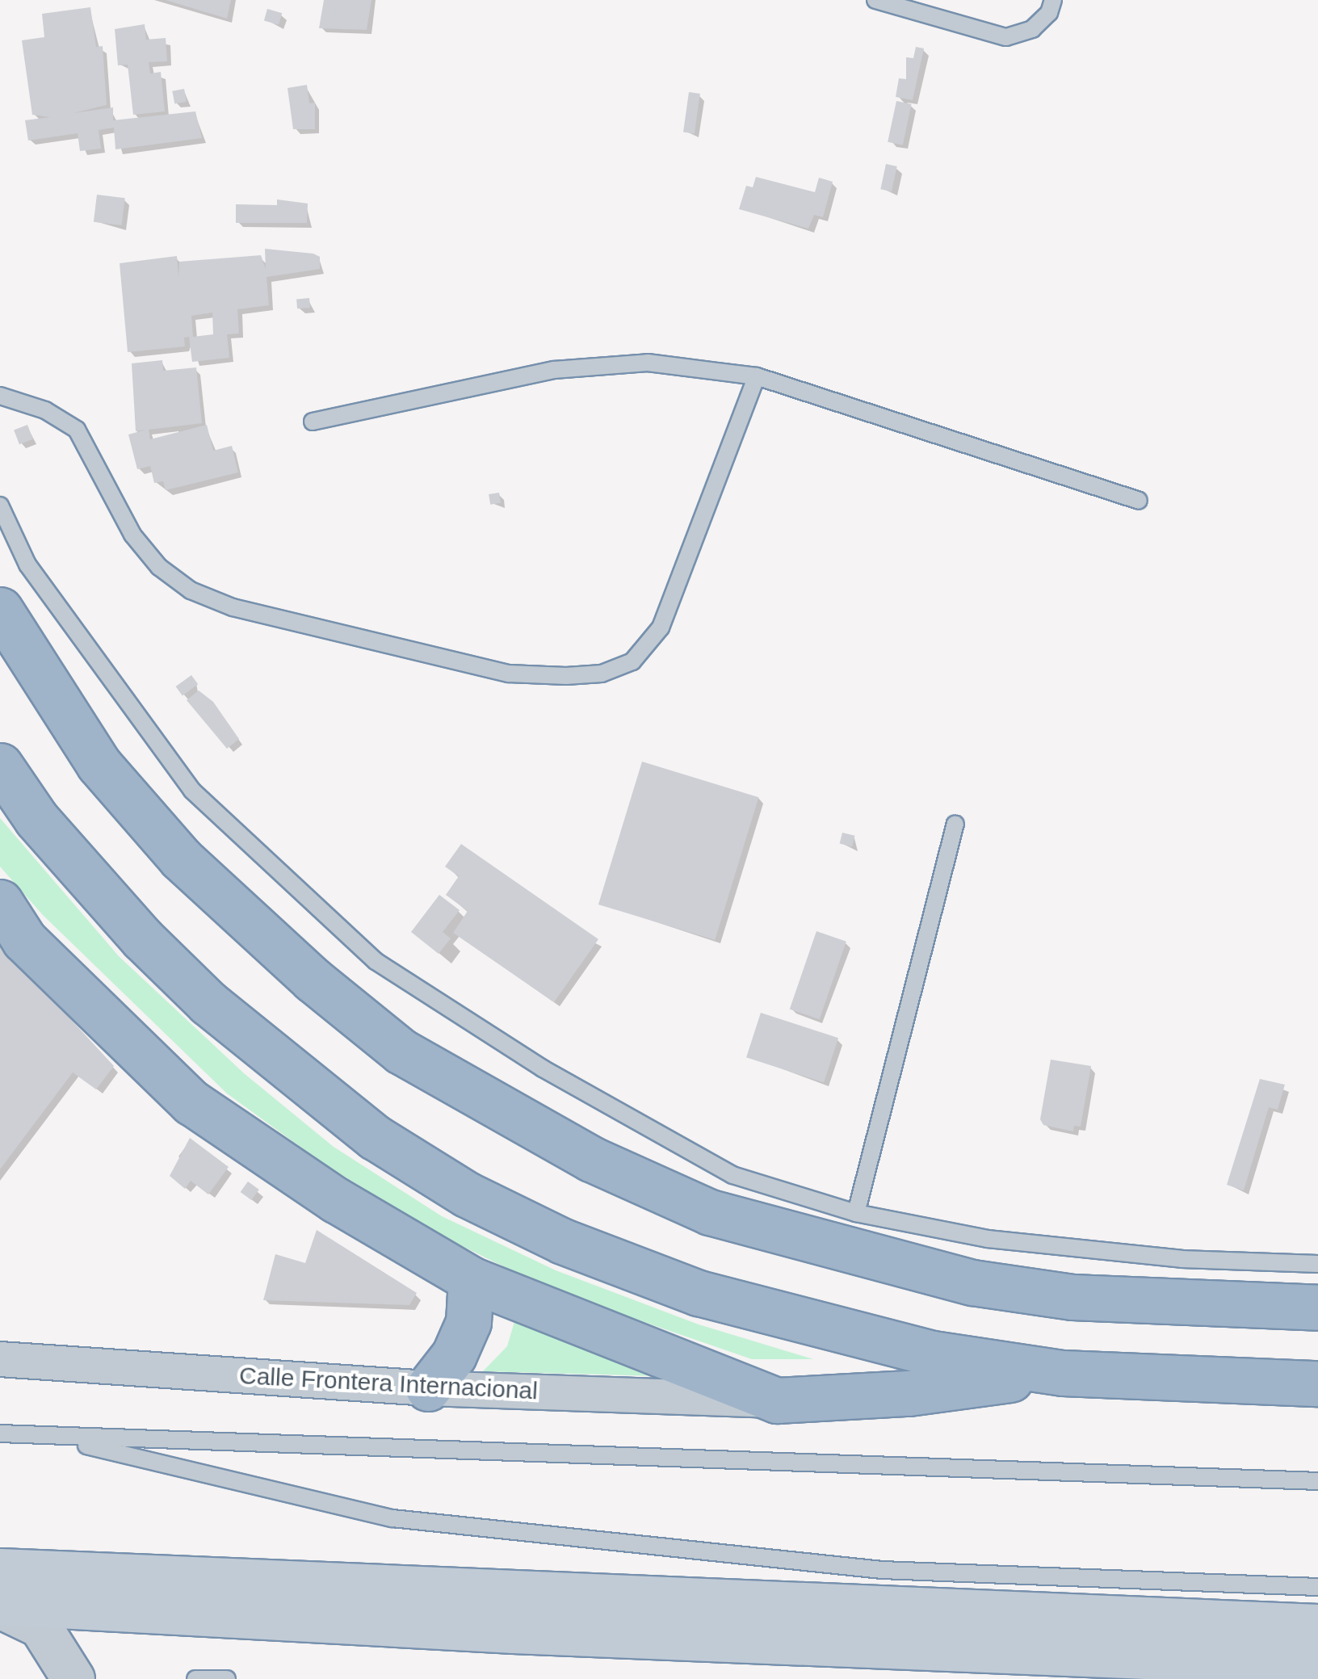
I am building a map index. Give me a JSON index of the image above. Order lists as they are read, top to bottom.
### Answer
{
  "streets": {
    "street": ["Calle Frontera Internacional"]
  }
}
